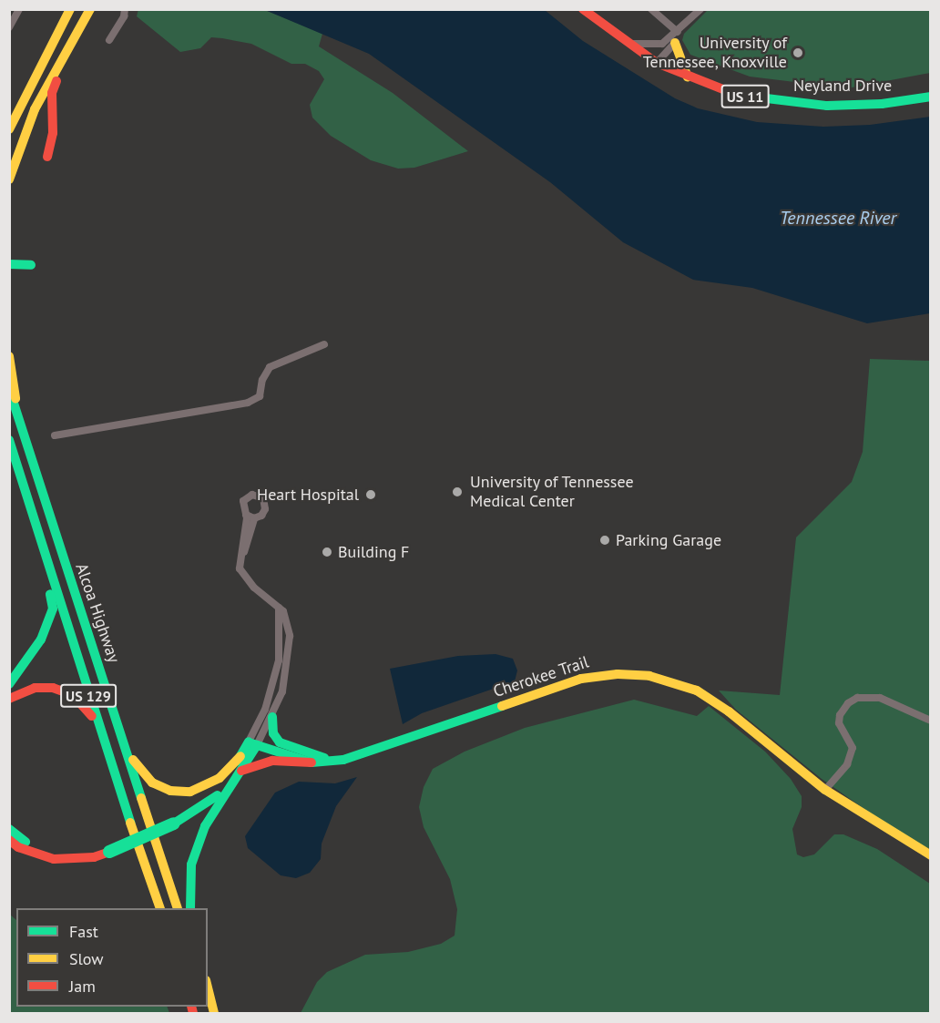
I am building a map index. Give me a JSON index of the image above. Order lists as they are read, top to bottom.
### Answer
{
  "streets": {
    "main road": [
      "Neyland Drive",
      "US 11",
      "Alcoa Highway",
      "Cherokee Trail",
      "US 129"
    ]
  },
  "water": ["Tennessee River"],
  "places": [
    "University of Tennessee, Knoxville",
    "University of Tennessee Medical Center",
    "Heart Hospital",
    "Parking Garage",
    "Building F"
  ],
  "legend": ["Fast", "Slow", "Jam"]
}
